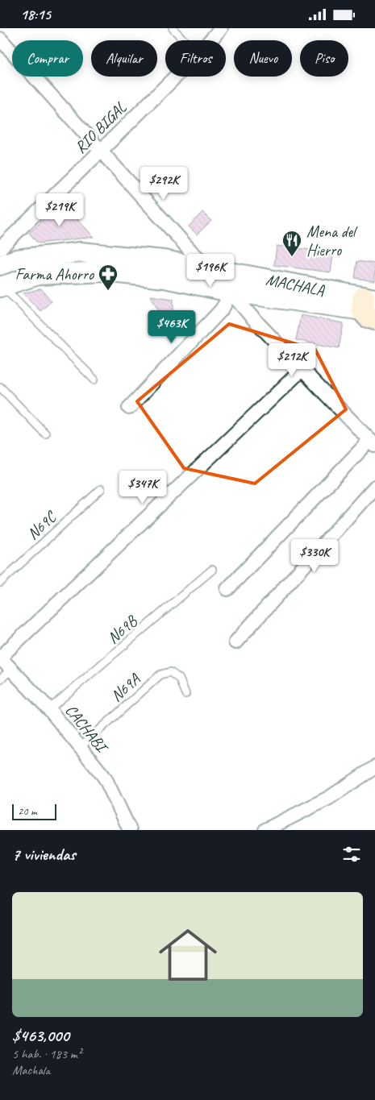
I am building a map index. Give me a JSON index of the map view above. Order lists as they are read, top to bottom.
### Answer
{
  "streets": {
    "main road": ["MACHALA"],
    "street": ["RIO BIGAL", "CACHABI"],
    "lane": ["N69C", "N69B", "N69A"]
  },
  "crossings": [
    ["N69B", "CACHABI"],
    ["N69A", "CACHABI"]
  ],
  "places": {
    "restaurant": ["Mena del Hierro"],
    "pharmacy": ["Farma Ahorro"]
  },
  "scale_bar": "20 m",
  "page": {
    "status": "18:15",
    "chip": [
      "Comprar",
      "Alquilar",
      "Filtros",
      "Nuevo",
      "Piso"
    ],
    "price": [
      "$292K",
      "$219K",
      "$196K",
      "$463K",
      "$212K",
      "$347K",
      "$330K"
    ],
    "scale": "20 m",
    "heading": "7 viviendas",
    "list": [
      {
        "name": "$463,000",
        "note": "5 hab. · 183 m² · Machala"
      }
    ]
  }
}
